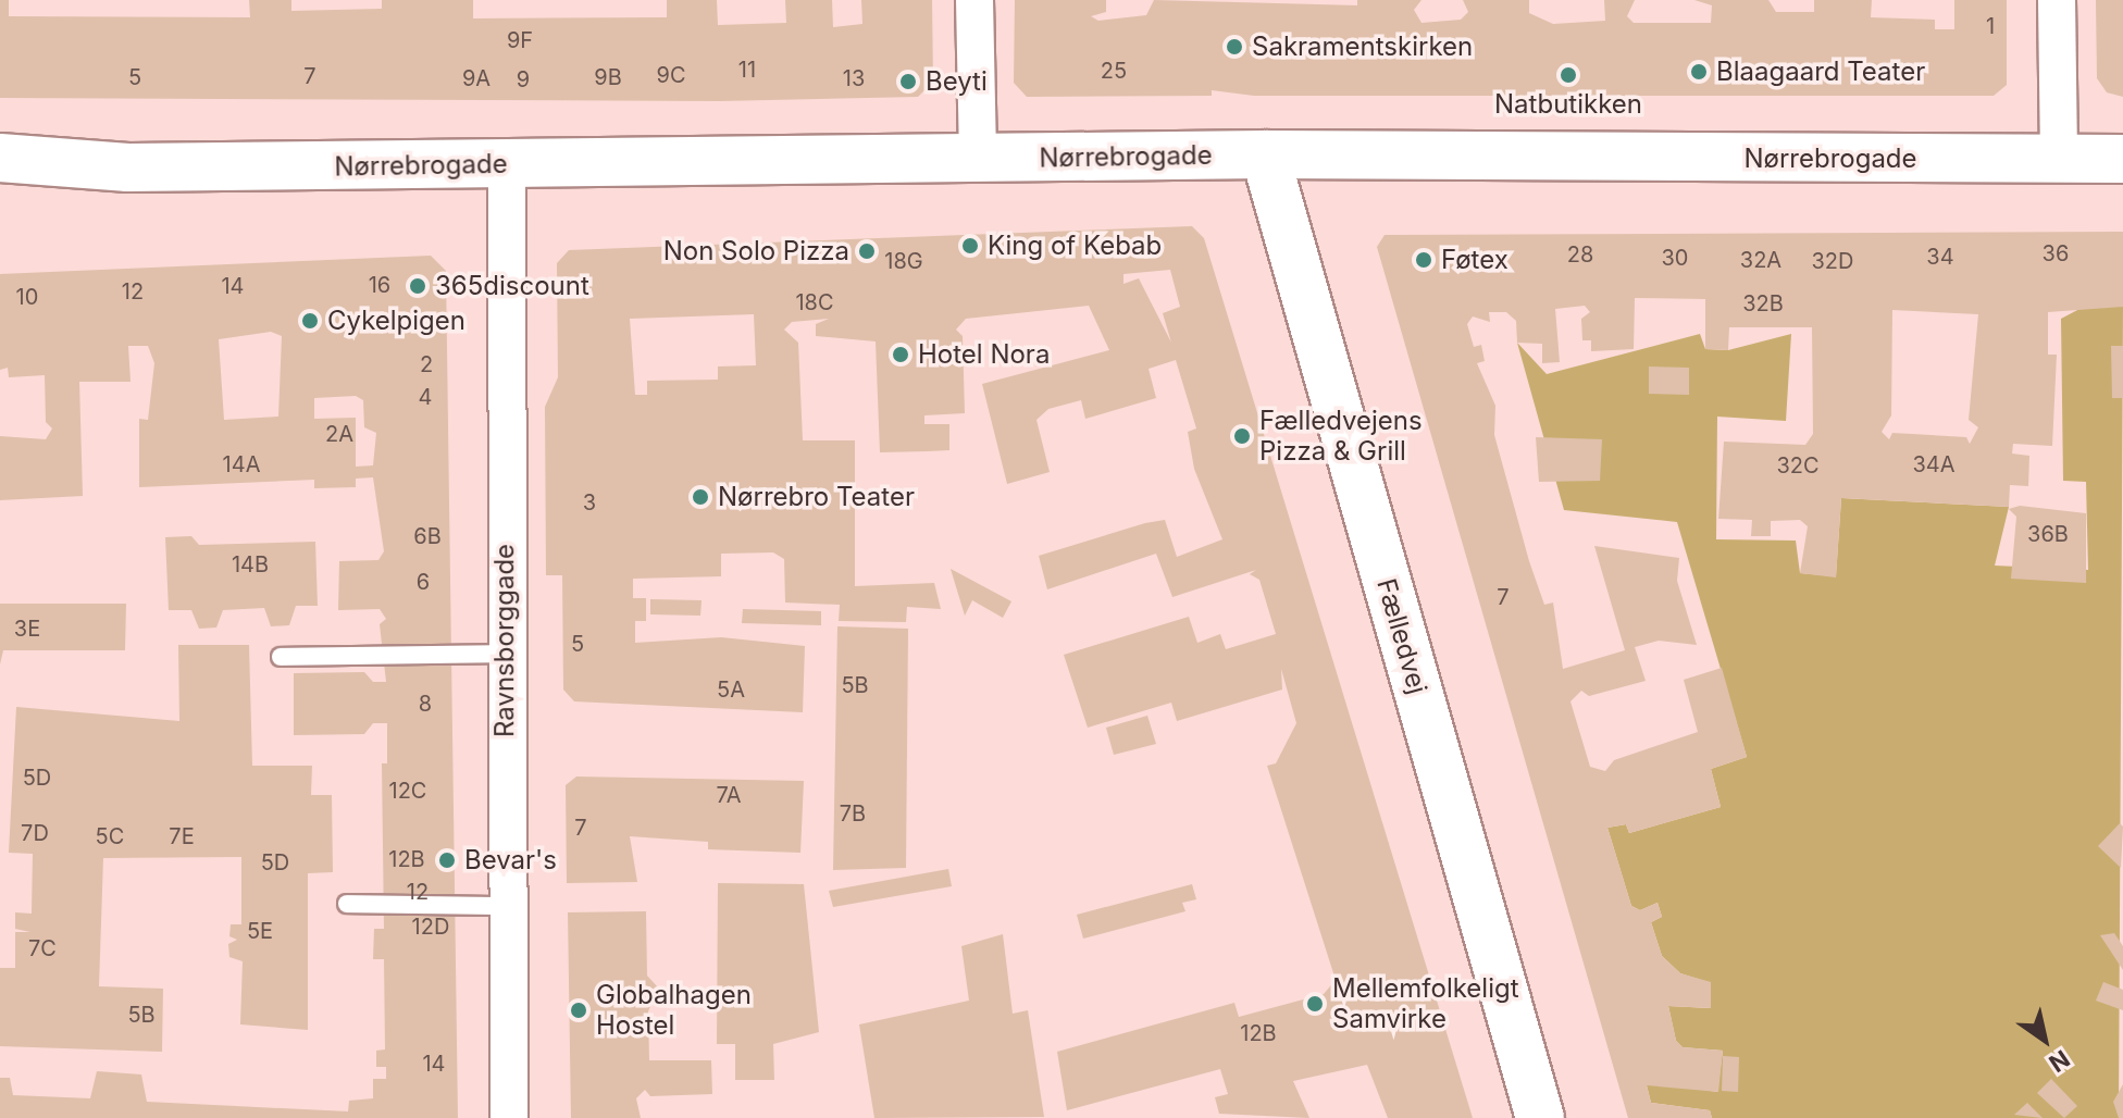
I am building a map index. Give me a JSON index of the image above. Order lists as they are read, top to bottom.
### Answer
{
  "streets": {
    "street": ["Nørrebrogade", "Fælledvej", "Ravnsborggade"]
  },
  "crossings": [
    ["Nørrebrogade", "Fælledvej"],
    ["Nørrebrogade", "Ravnsborggade"]
  ],
  "places": [
    "Sakramentskirken",
    "Blaagaard Teater",
    "Natbutikken",
    "Beyti",
    "King of Kebab",
    "Non Solo Pizza",
    "Føtex",
    "365discount",
    "Cykelpigen",
    "Hotel Nora",
    "Fælledvejens Pizza & Grill",
    "Nørrebro Teater",
    "Bevar's",
    "Mellemfolkeligt Samvirke",
    "Globalhagen Hostel"
  ],
  "house_numbers": [
    "1",
    "9F",
    "11",
    "25",
    "9C",
    "7",
    "5",
    "9B",
    "9A",
    "13",
    "9",
    "36",
    "28",
    "34",
    "30",
    "32A",
    "18G",
    "32D",
    "16",
    "14",
    "12",
    "10",
    "18C",
    "32B",
    "2",
    "4",
    "2A",
    "14A",
    "34A",
    "32C",
    "3",
    "36B",
    "6B",
    "14B",
    "6",
    "7",
    "3E",
    "5",
    "5B",
    "5A",
    "8",
    "5D",
    "12C",
    "7A",
    "7B",
    "7",
    "7D",
    "5C",
    "7E",
    "12B",
    "5D",
    "12",
    "12D",
    "5E",
    "7C",
    "5B",
    "12B",
    "14"
  ],
  "north": "bottom right"
}
